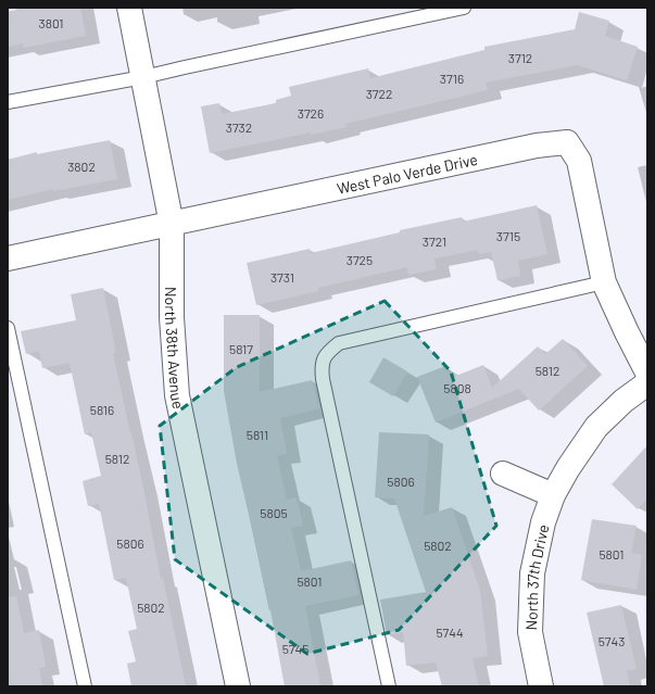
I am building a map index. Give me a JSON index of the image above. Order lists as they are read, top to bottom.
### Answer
{
  "streets": {
    "street": ["West Palo Verde Drive", "North 38th Avenue", "North 37th Drive"]
  },
  "crossings": [
    ["West Palo Verde Drive", "North 38th Avenue"]
  ],
  "house_numbers": [
    "3801",
    "3712",
    "3716",
    "3722",
    "3726",
    "3732",
    "3802",
    "3715",
    "3721",
    "3725",
    "3731",
    "5817",
    "5812",
    "5808",
    "5816",
    "5811",
    "5812",
    "5806",
    "5805",
    "5806",
    "5802",
    "5801",
    "5801",
    "5802",
    "5744",
    "5743",
    "5745"
  ]
}
